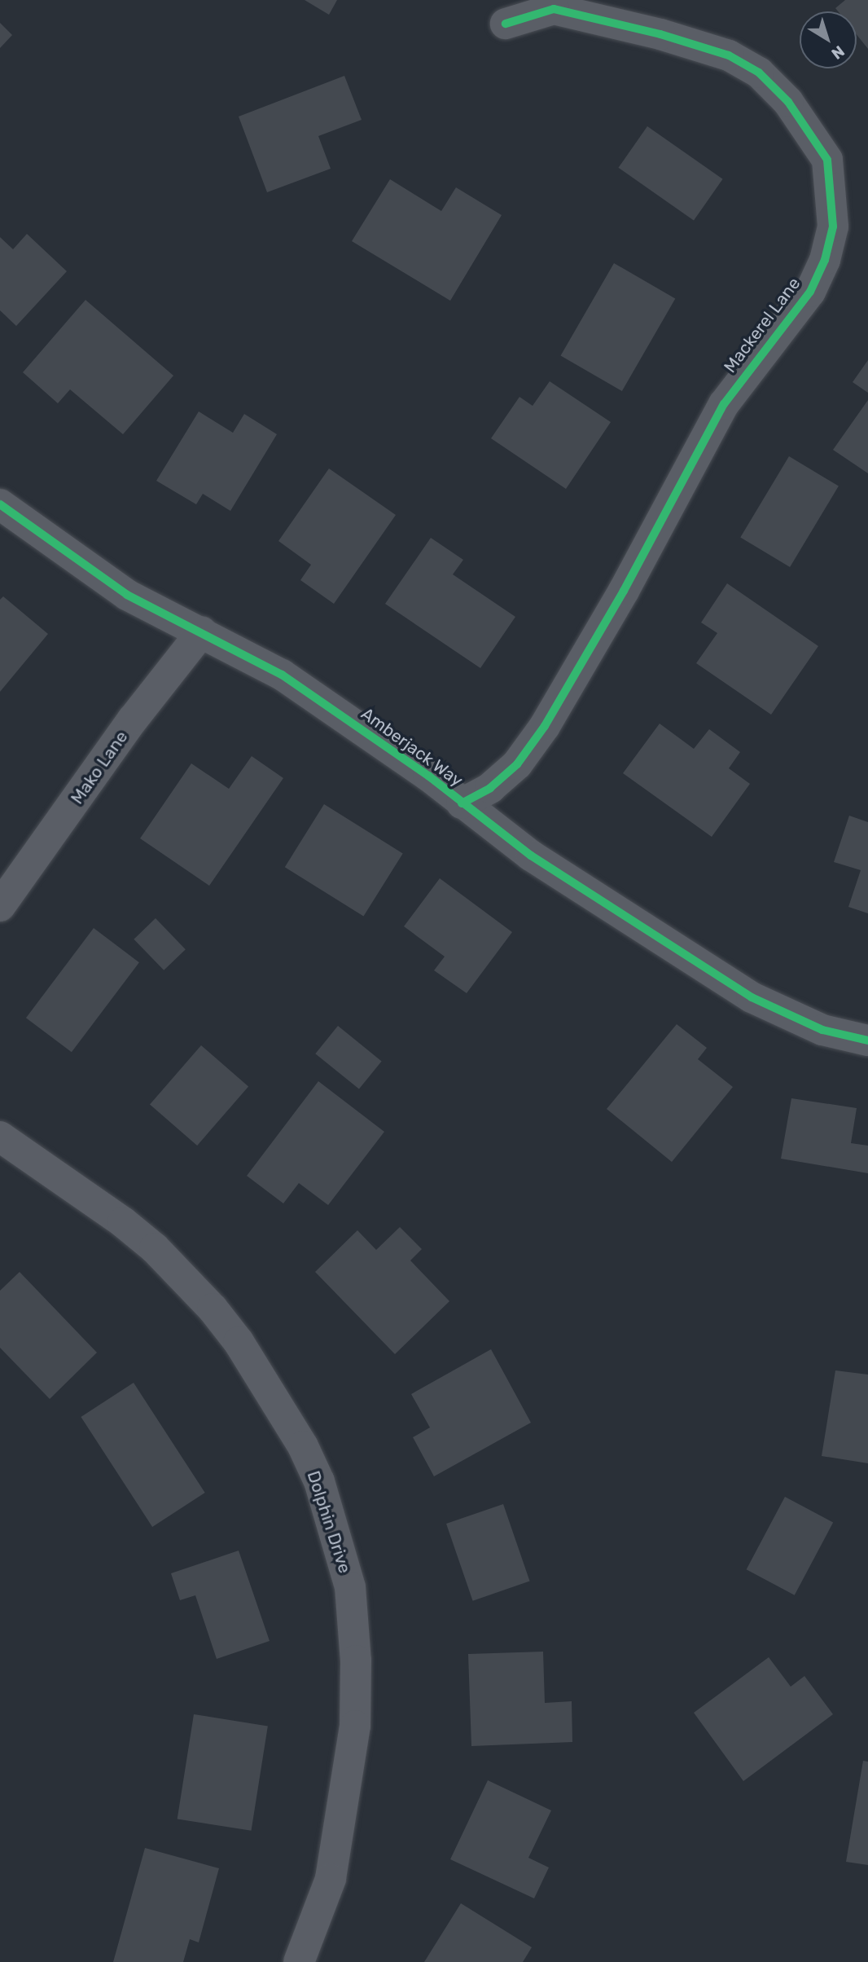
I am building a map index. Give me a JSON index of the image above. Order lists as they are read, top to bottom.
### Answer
{
  "streets": {
    "street": [
      "Mackerel Lane",
      "Amberjack Way",
      "Mako Lane",
      "Dolphin Drive"
    ]
  },
  "crossings": [
    ["Mackerel Lane", "Amberjack Way"],
    ["Amberjack Way", "Mako Lane"]
  ],
  "north": "bottom right"
}
